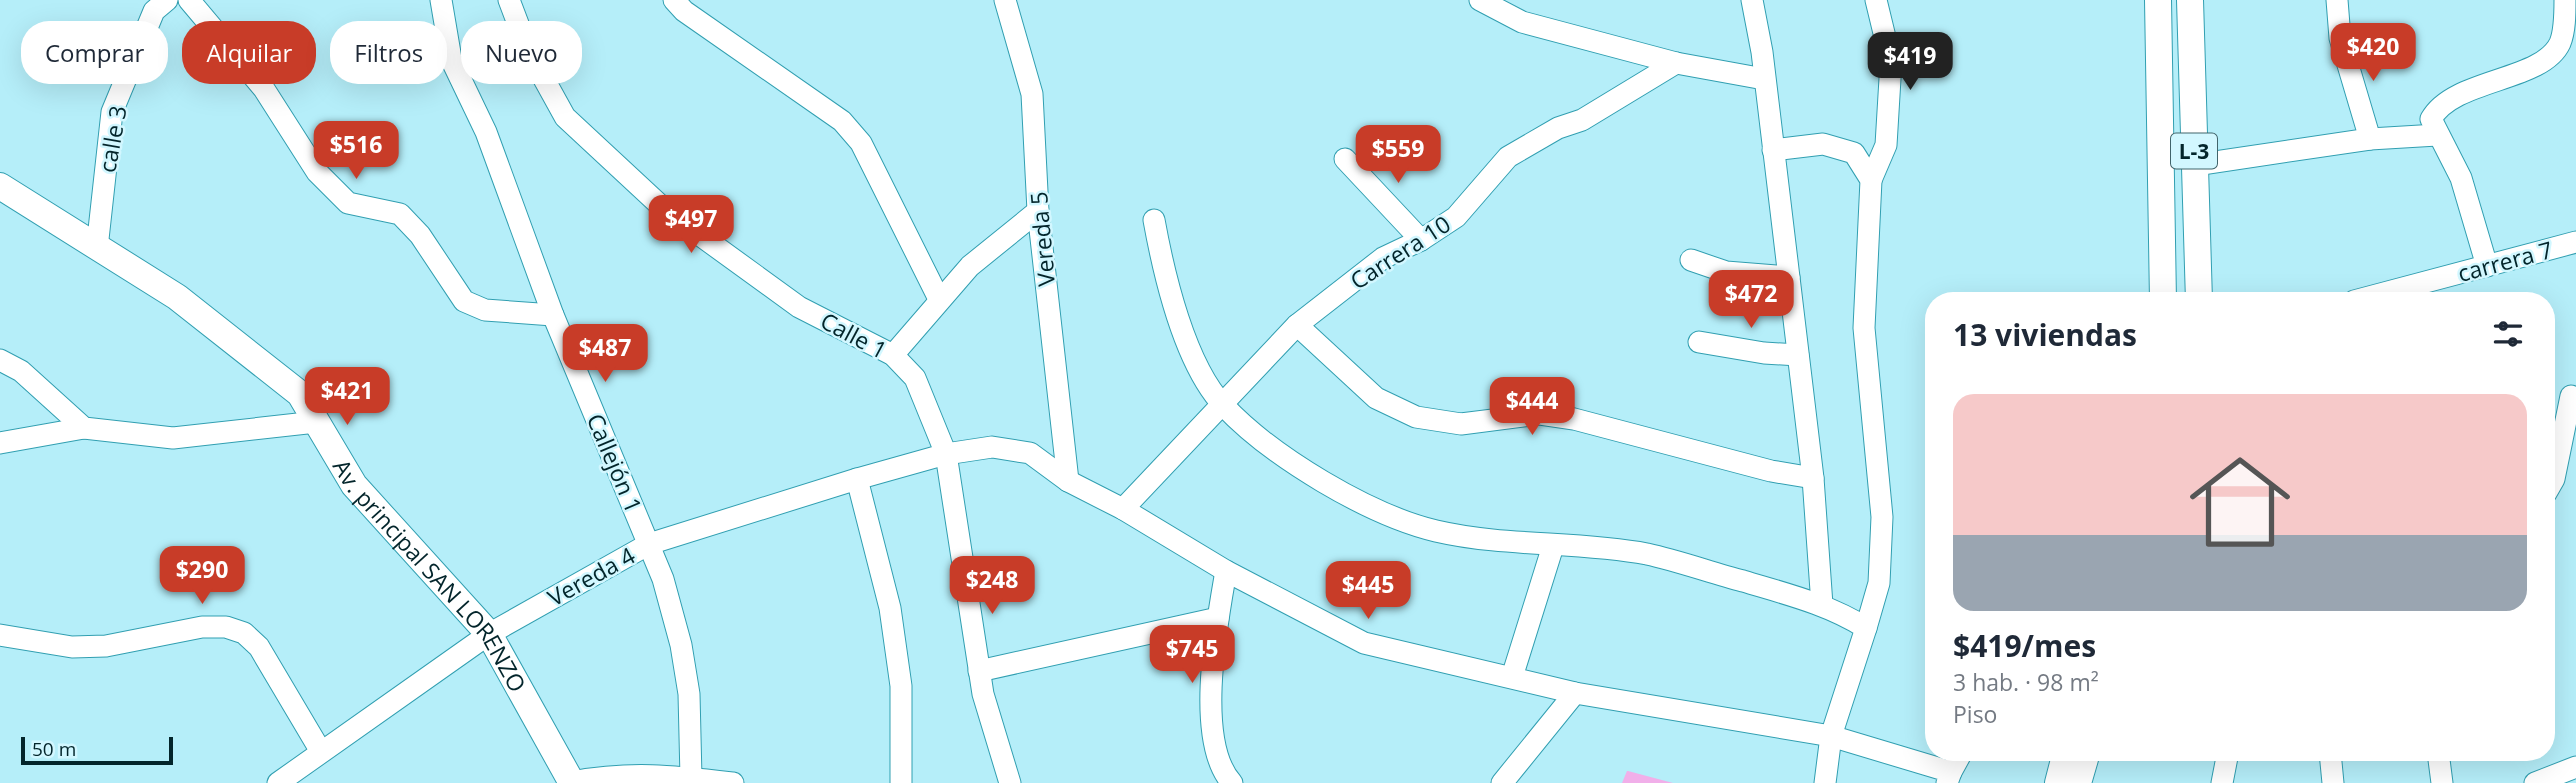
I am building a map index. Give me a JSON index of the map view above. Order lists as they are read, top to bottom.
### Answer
{
  "streets": {
    "main road": ["L-3", "Av. principal SAN LORENZO"],
    "street": [
      "calle 3",
      "Vereda 5",
      "Carrera 10",
      "carrera 7",
      "Calle 1",
      "Callejón 1",
      "Vereda 4"
    ]
  },
  "crossings": [
    ["calle 3", "Av. principal SAN LORENZO"],
    ["Vereda 5", "Vereda 4"],
    ["Carrera 10", "Vereda 4"],
    ["Calle 1", "Vereda 4"],
    ["Callejón 1", "Vereda 4"],
    ["Av. principal SAN LORENZO", "Vereda 4"]
  ],
  "scale_bar": "50 m",
  "page": {
    "chip": [
      "Comprar",
      "Alquilar",
      "Filtros",
      "Nuevo"
    ],
    "price": [
      "$420",
      "$419",
      "$516",
      "$559",
      "$497",
      "$472",
      "$487",
      "$421",
      "$444",
      "$290",
      "$248",
      "$445",
      "$745"
    ],
    "heading": "13 viviendas",
    "list": [
      {
        "name": "$419/mes",
        "note": "3 hab. · 98 m² · Piso"
      }
    ],
    "scale": "50 m"
  }
}
